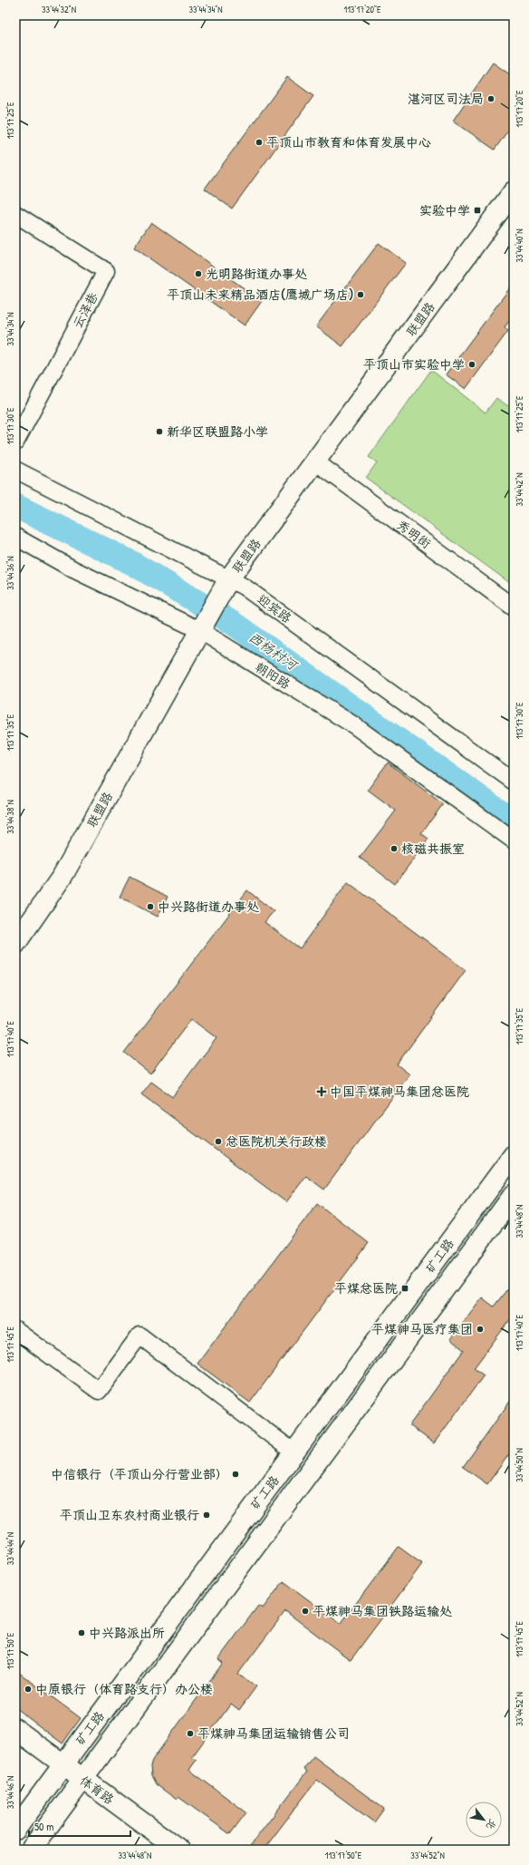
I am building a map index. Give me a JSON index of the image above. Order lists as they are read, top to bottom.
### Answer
{
  "streets": {
    "main road": ["联盟路", "矿工路", "体育路"],
    "street": [
      "云泽巷",
      "秀明街",
      "迎宾路",
      "朝阳路"
    ]
  },
  "crossings": [
    ["联盟路", "秀明街"],
    ["联盟路", "迎宾路"],
    ["联盟路", "朝阳路"],
    ["矿工路", "体育路"]
  ],
  "water": ["西杨村河"],
  "places": {
    "other": [
      "湛河区司法局",
      "平顶山市教育和体育发展中心",
      "光明路街道办事处",
      "平顶山未来精品酒店(鹰城广场店)",
      "平顶山市实验中学",
      "新华区联盟路小学",
      "核磁共振室",
      "中兴路街道办事处",
      "总医院机关行政楼",
      "平煤神马医疗集团",
      "中信银行（平顶山分行营业部）",
      "平顶山卫东农村商业银行",
      "平煤神马集团铁路运输处",
      "中兴路派出所",
      "中原银行（体育路支行）办公楼",
      "平煤神马集团运输销售公司"
    ],
    "transit": ["实验中学", "平煤总医院"],
    "health": ["中国平煤神马集团总医院"]
  },
  "scale_bar": "50 m",
  "north": "bottom right",
  "coordinates": [
    "33°44'32\"N",
    "33°44'34\"N",
    "113°17'20\"E",
    "113°17'25\"E",
    "33°44'40\"N",
    "113°17'30\"E",
    "33°44'42\"N",
    "33°44'36\"N",
    "113°17'35\"E",
    "33°44'38\"N",
    "113°17'40\"E",
    "33°44'48\"N",
    "113°17'45\"E",
    "33°44'50\"N",
    "33°44'44\"N",
    "113°17'50\"E",
    "33°44'52\"N",
    "33°44'46\"N"
  ]
}
